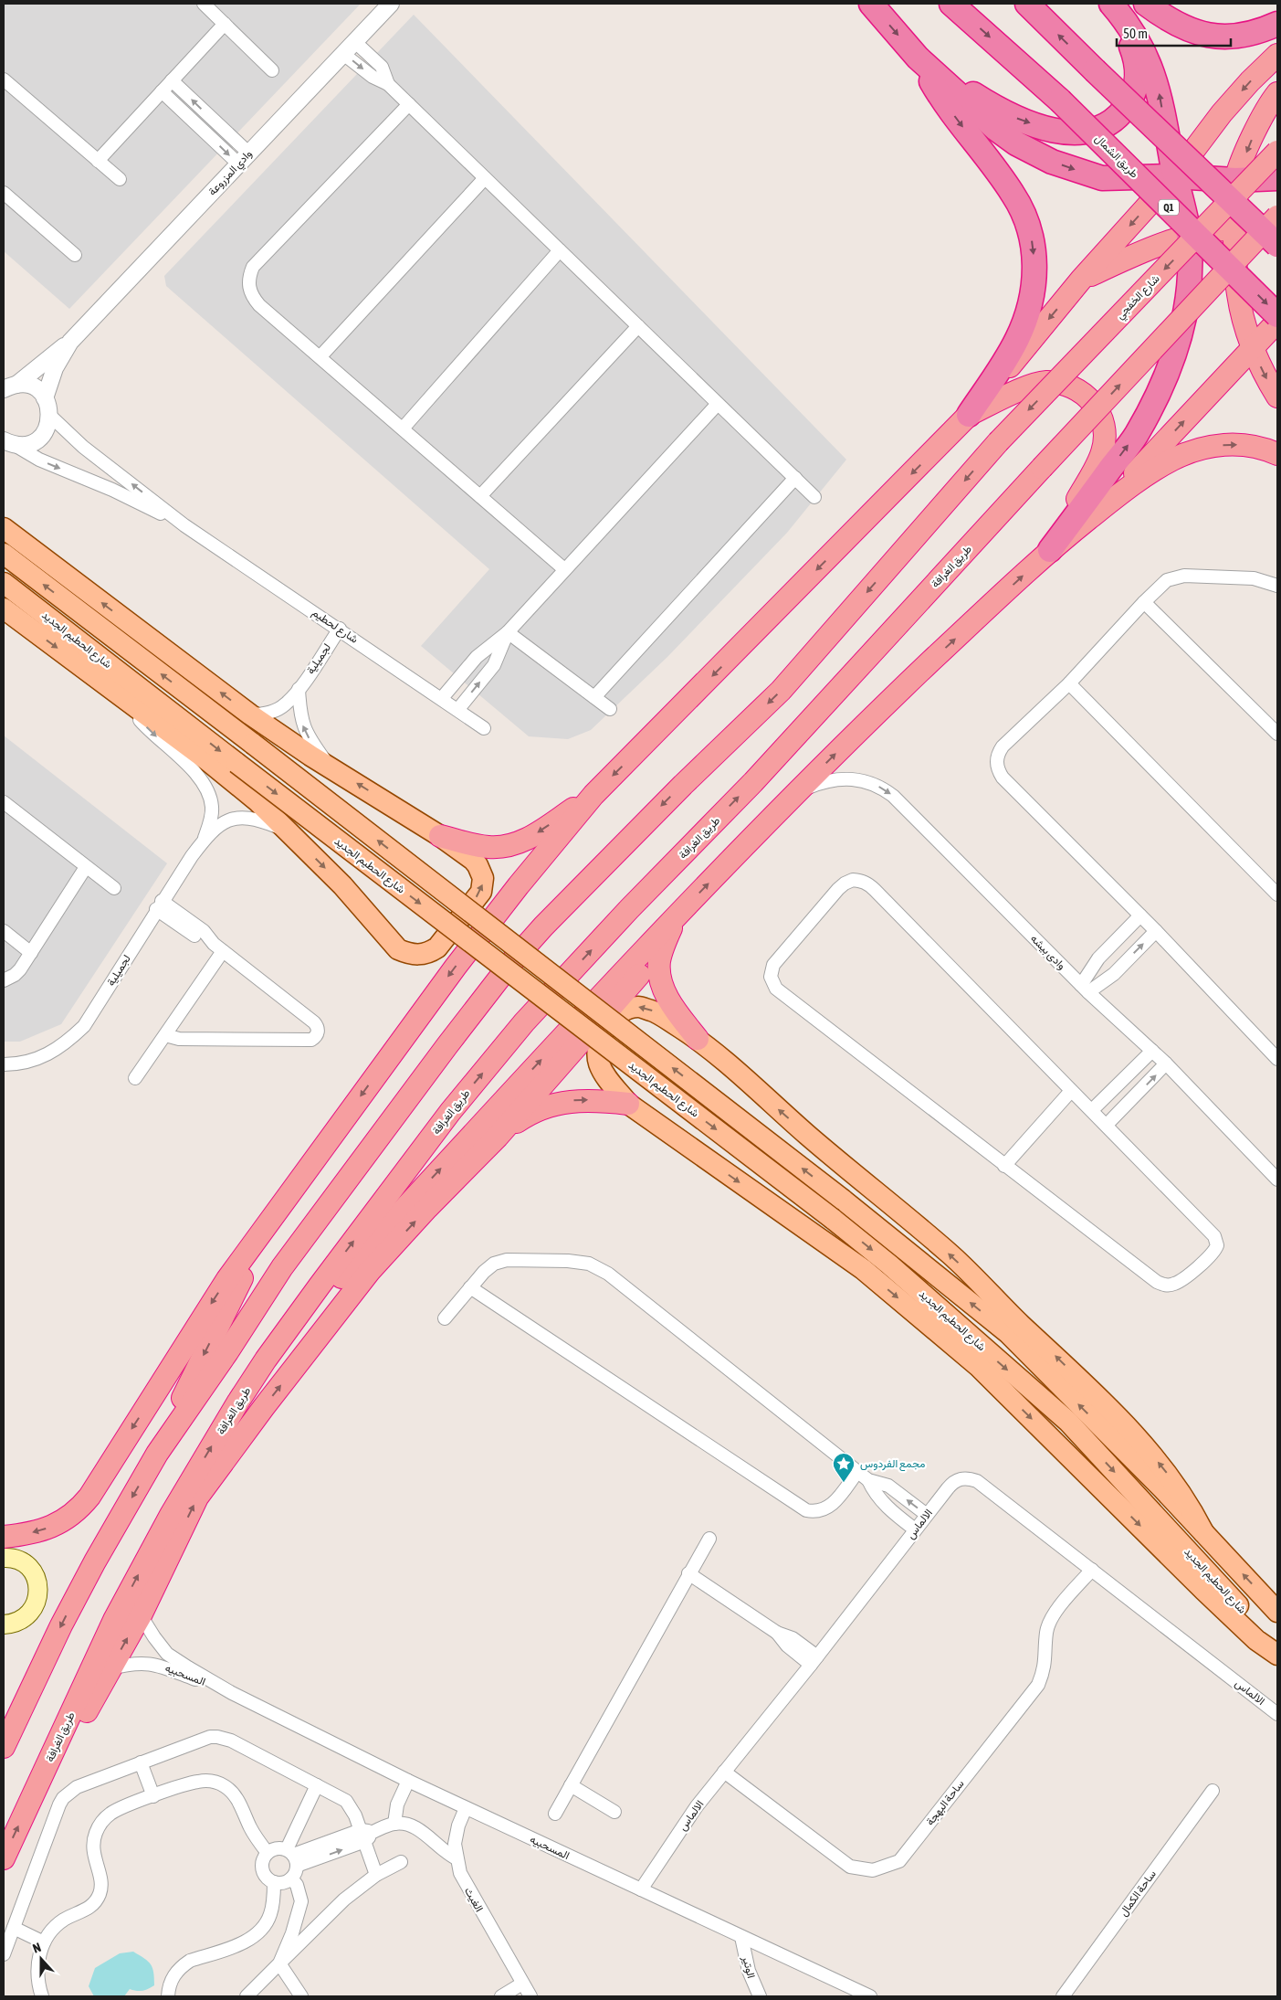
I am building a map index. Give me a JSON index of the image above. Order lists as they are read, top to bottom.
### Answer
{
  "streets": {
    "highway": [
      "طريق الشمال",
      "Q1",
      "شارع الخفجي",
      "طريق الغرافة"
    ],
    "main road": ["شارع الحطيم الجديد"],
    "street": [
      "وادي المزروعة",
      "شارع لحطيم",
      "لجميلية",
      "وادى بيشه",
      "الالماس",
      "المسحبيه",
      "ساحة البهجة",
      "ساحة الكمال",
      "الغيث",
      "الوتير"
    ]
  },
  "crossings": [
    ["شارع لحطيم", "لجميلية"],
    ["الالماس", "المسحبيه"],
    ["الالماس", "ساحة البهجة"],
    ["المسحبيه", "الغيث"],
    ["المسحبيه", "الوتير"]
  ],
  "one_way": ["وادى بيشه"],
  "places": {
    "place": ["مجمع الفردوس"]
  },
  "scale_bar": "50 m",
  "north": "top"
}
